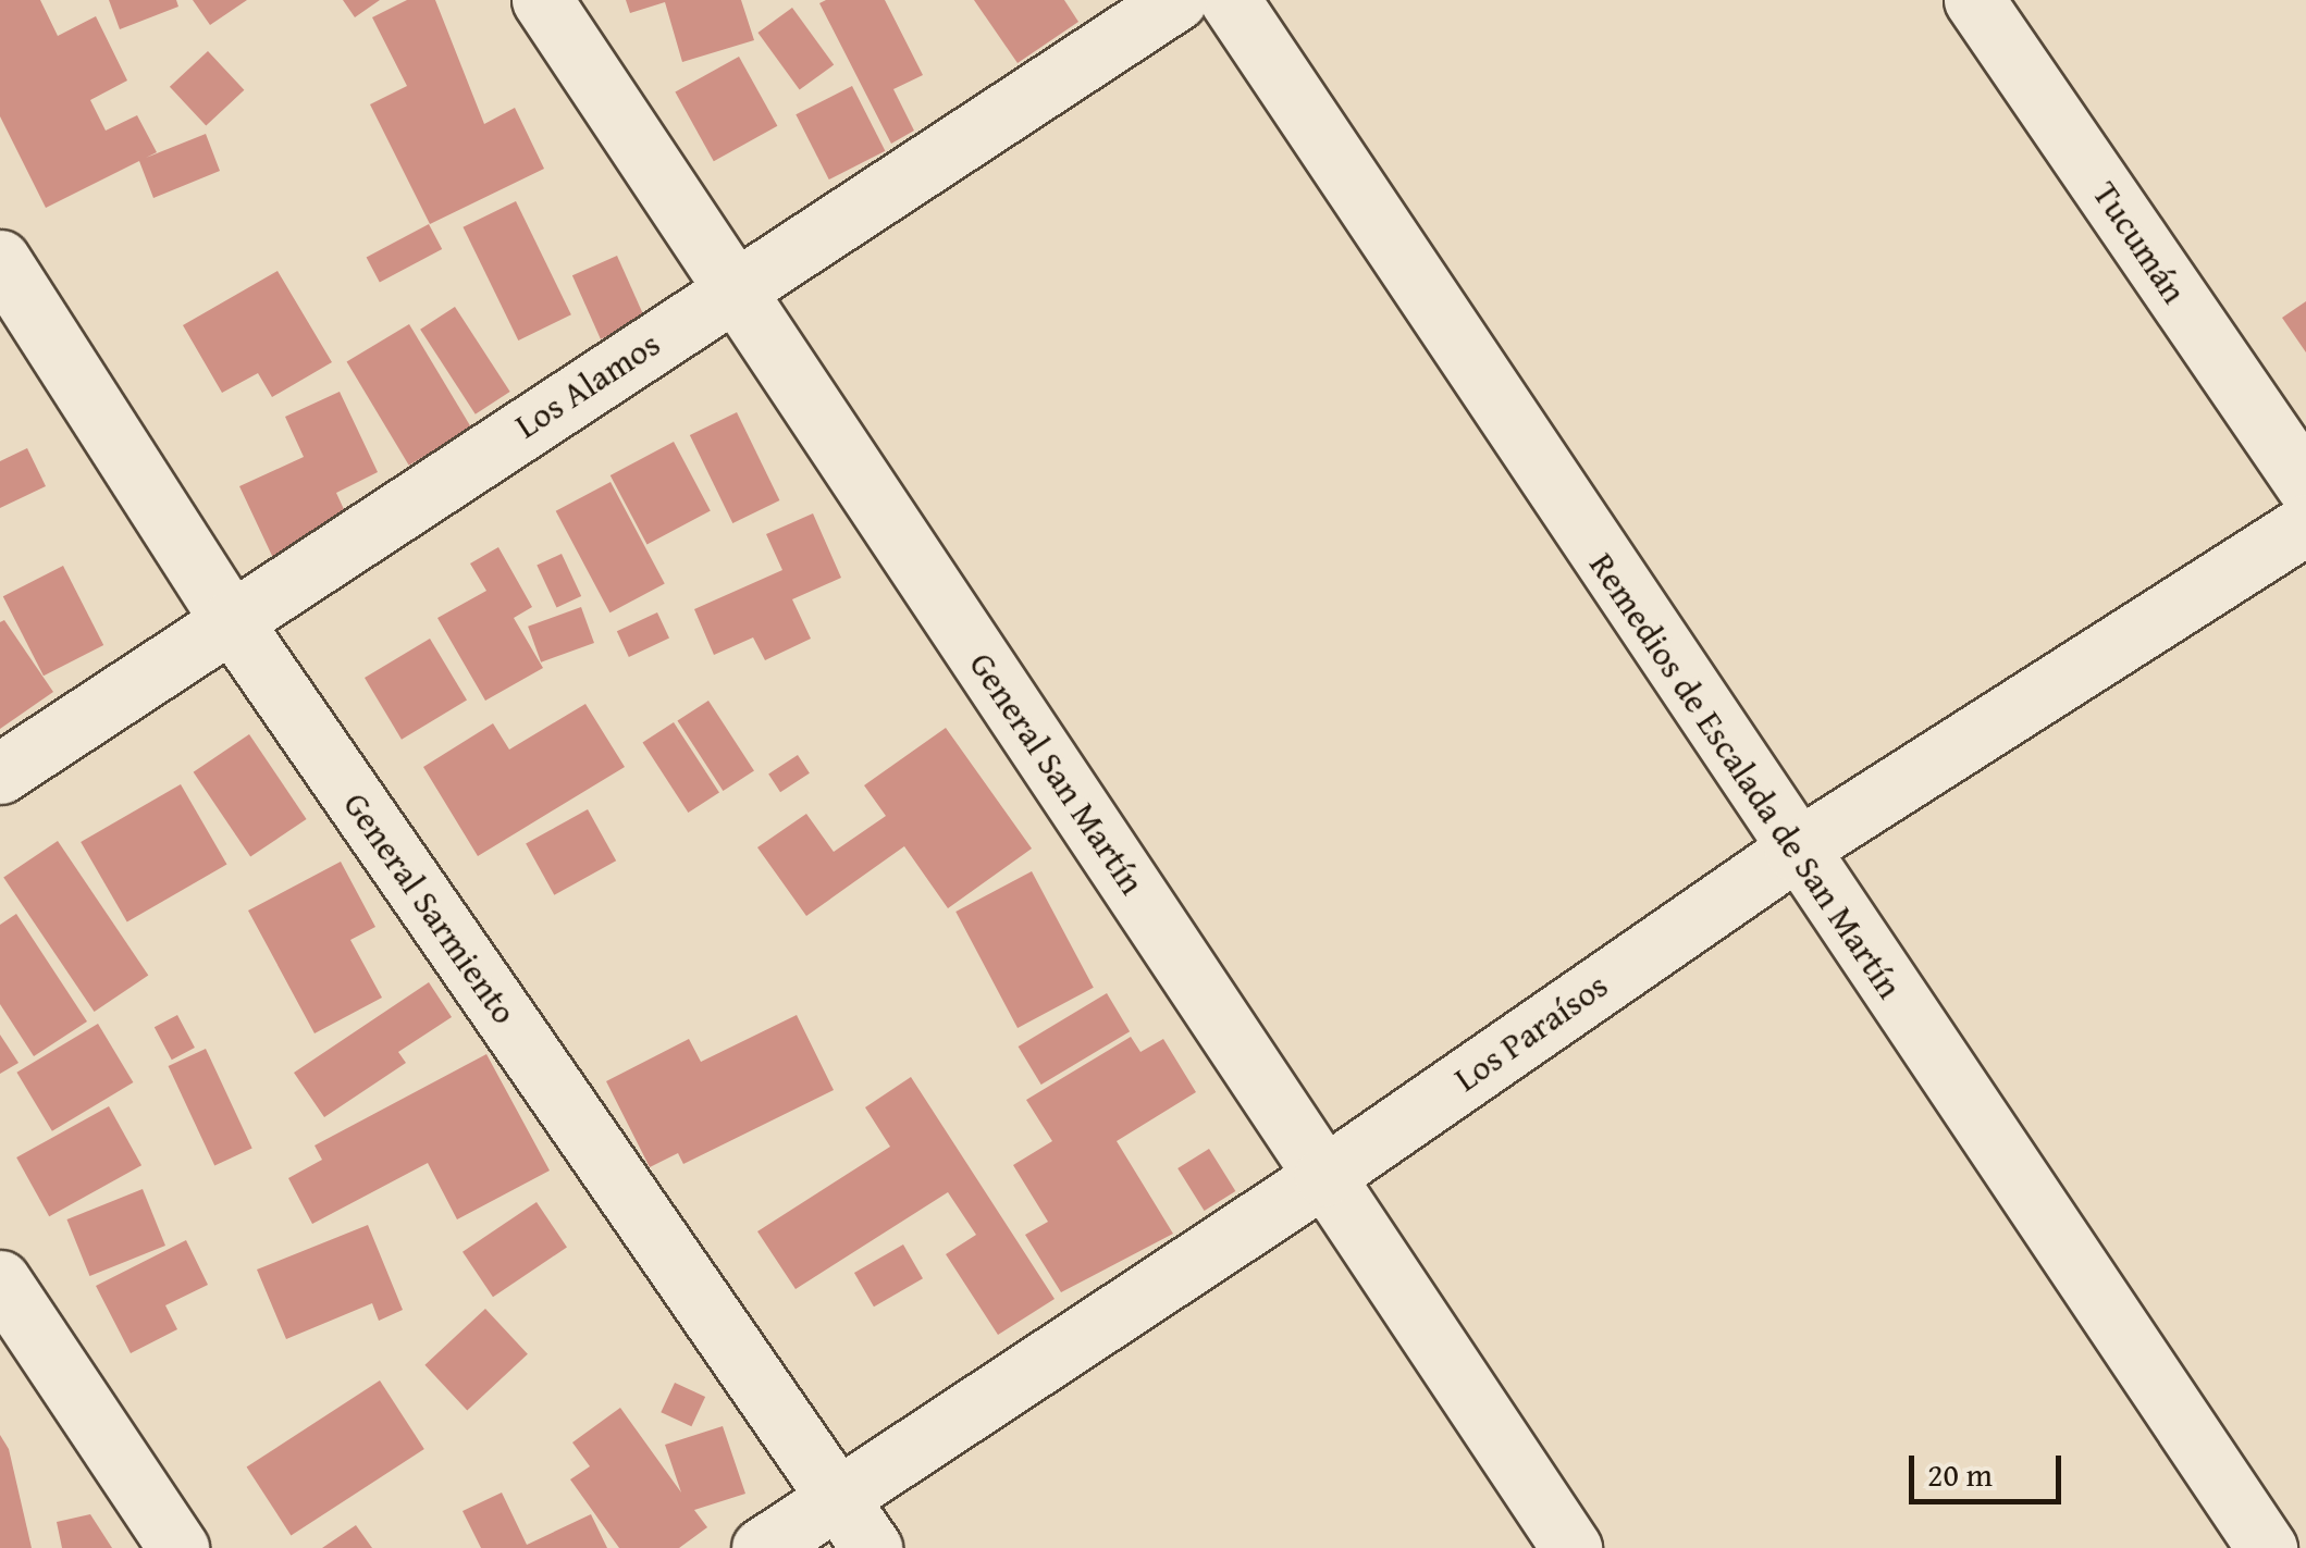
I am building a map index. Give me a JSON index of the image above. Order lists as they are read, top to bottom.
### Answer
{
  "streets": {
    "street": [
      "Tucumán",
      "Los Alamos",
      "General San Martín",
      "Remedios de Escalada de San Martín",
      "General Sarmiento",
      "Los Paraísos"
    ]
  },
  "crossings": [
    ["Los Alamos", "General San Martín"],
    ["Los Alamos", "General Sarmiento"],
    ["General San Martín", "Los Paraísos"],
    ["Remedios de Escalada de San Martín", "Los Paraísos"],
    ["General Sarmiento", "Los Paraísos"]
  ],
  "scale_bar": "20 m"
}
